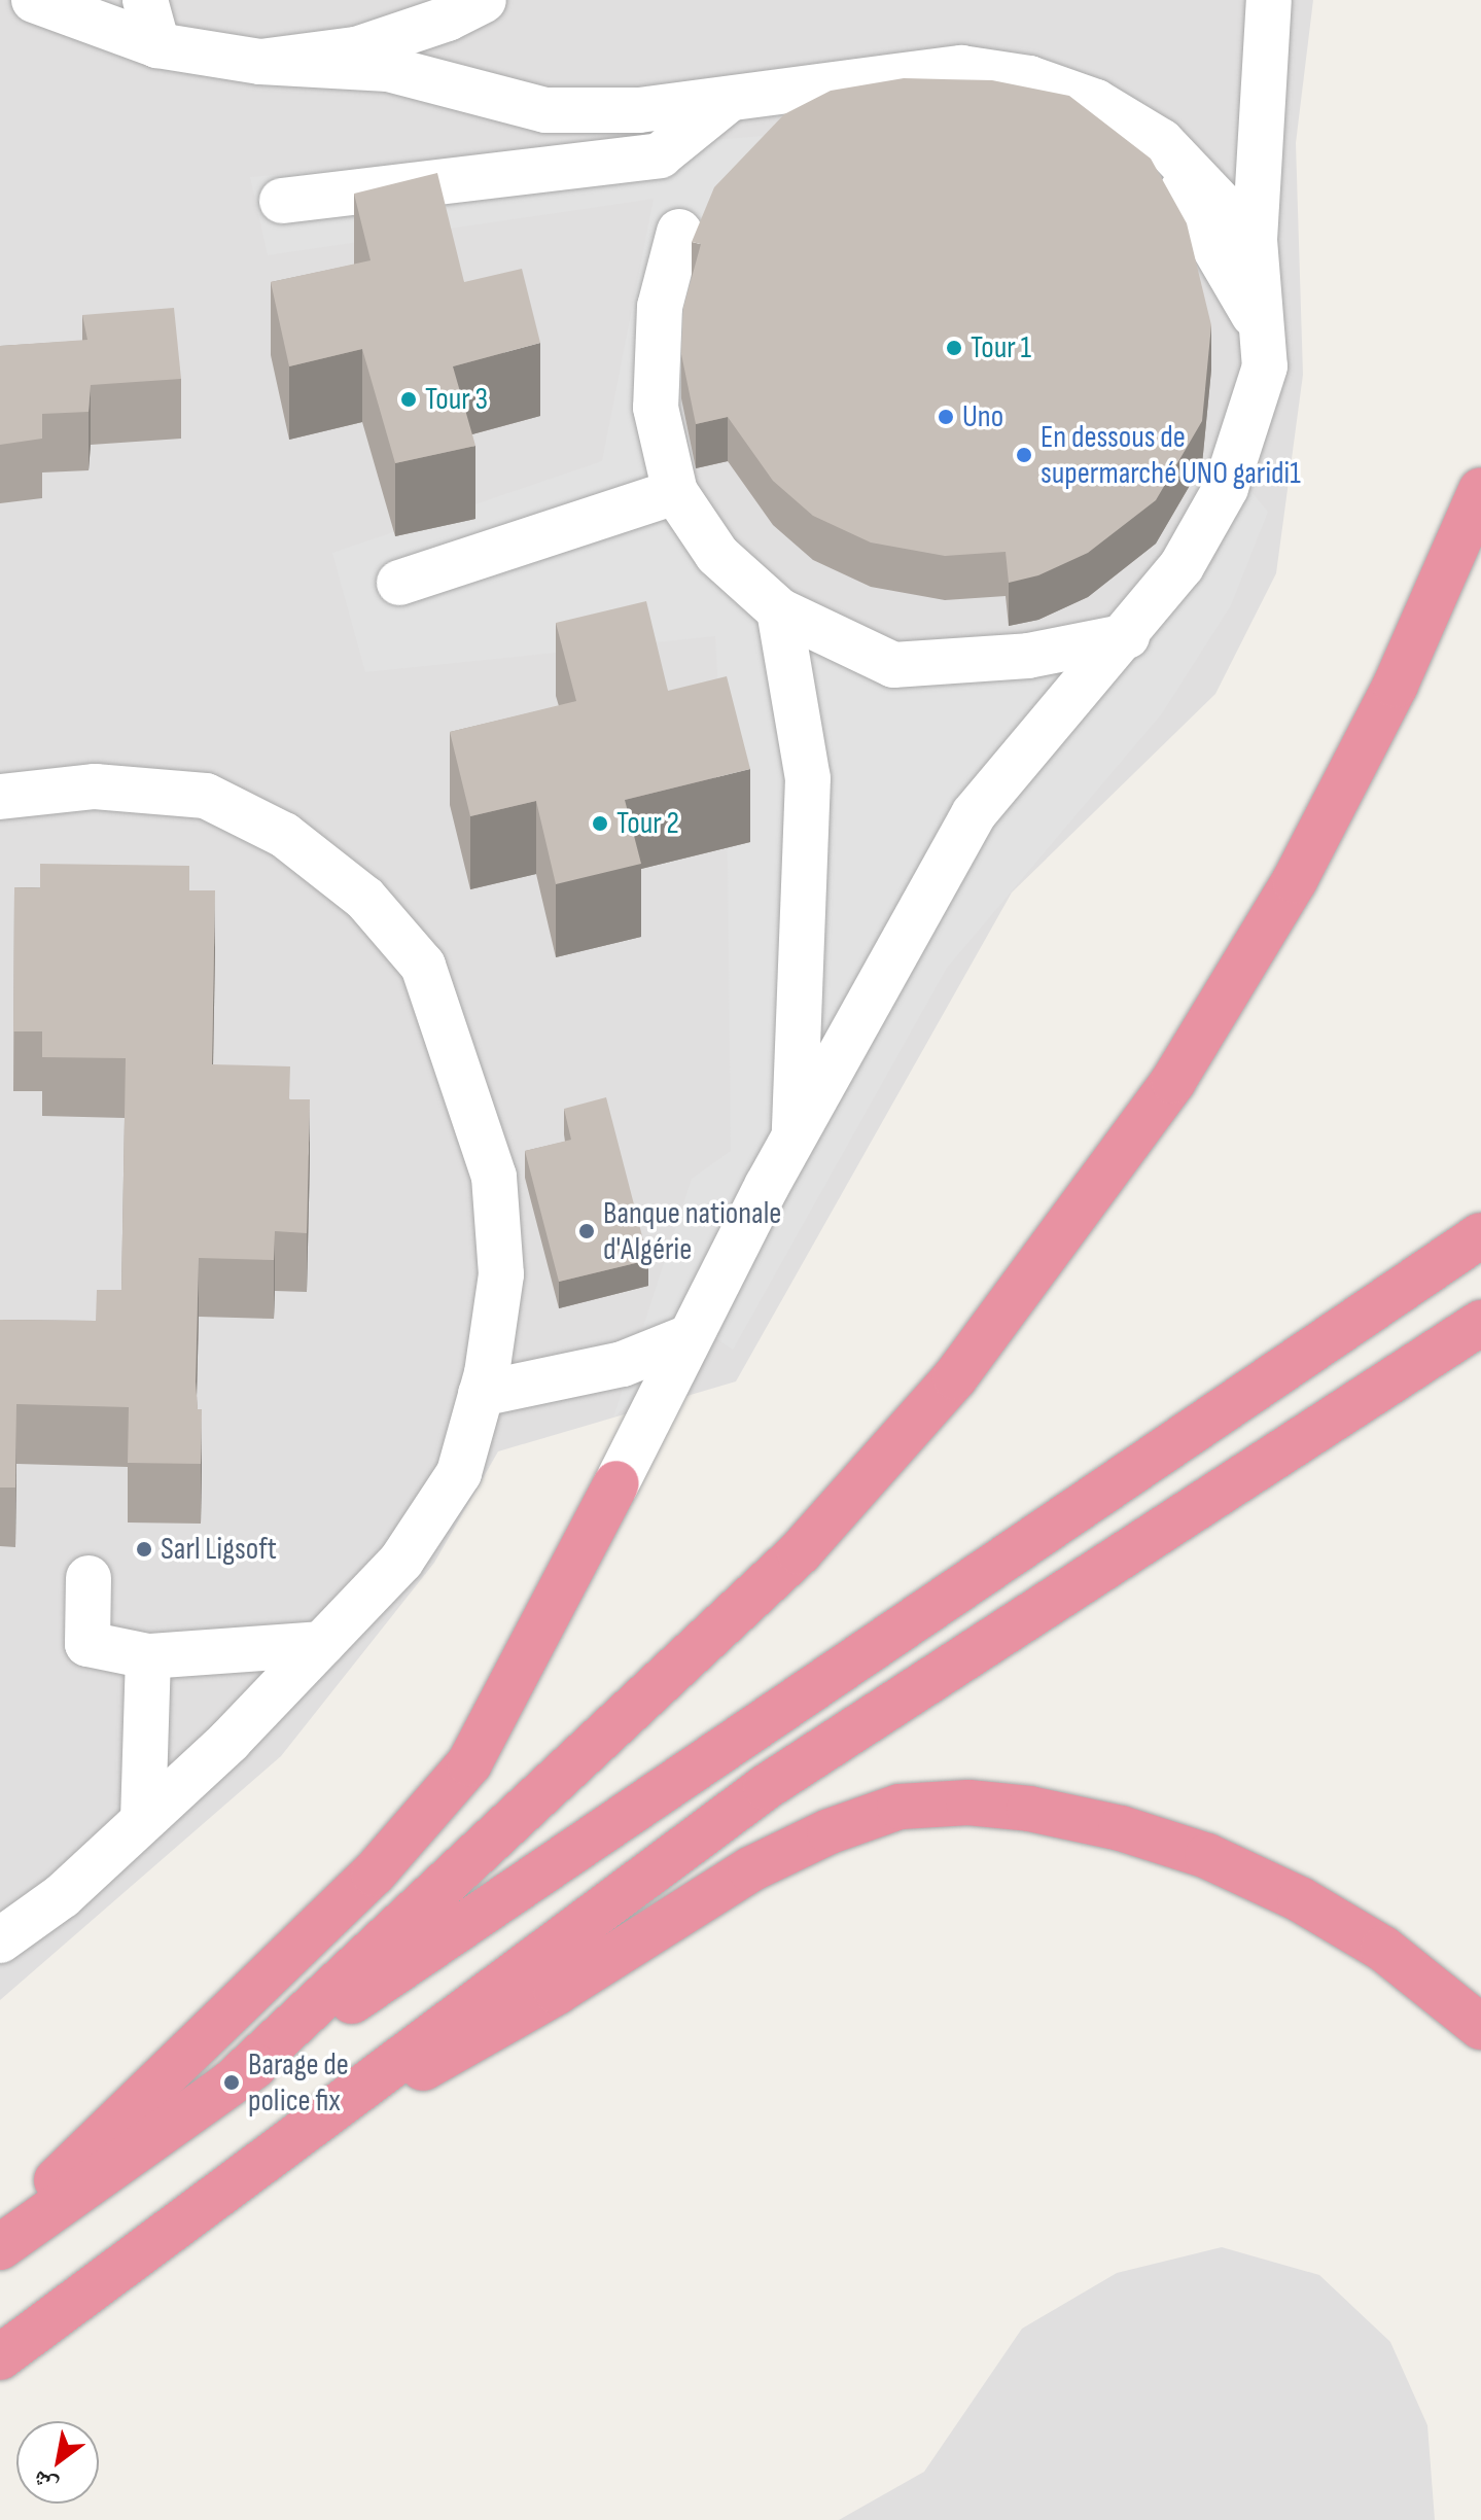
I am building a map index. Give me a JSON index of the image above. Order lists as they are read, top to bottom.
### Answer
{
  "places": [
    "Tour 1",
    "Tour 3",
    "Uno",
    "En dessous de supermarché UNO garidi1",
    "Tour 2",
    "Banque nationale d'Algérie",
    "Sarl Ligsoft",
    "Barage de police fix"
  ],
  "north": "bottom left"
}
